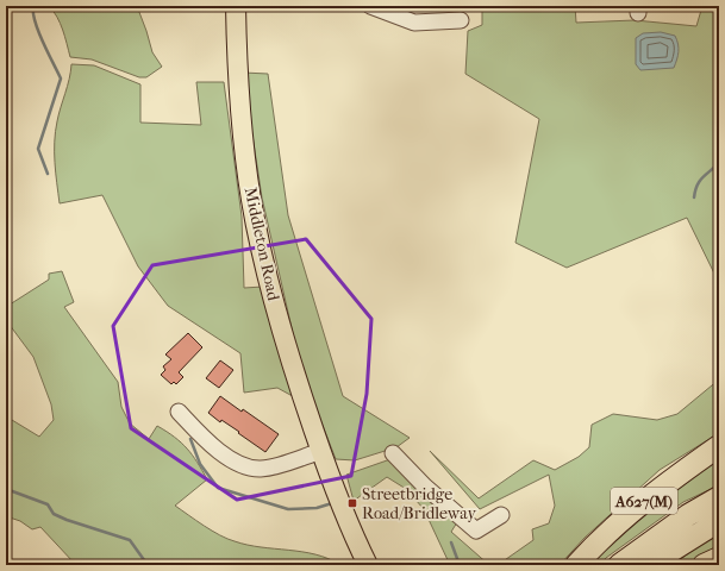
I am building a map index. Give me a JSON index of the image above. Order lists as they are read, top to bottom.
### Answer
{
  "streets": {
    "highway": ["A627(M)"],
    "main road": ["Middleton Road"]
  },
  "places": {
    "transit": ["Streetbridge Road/Bridleway"]
  }
}
